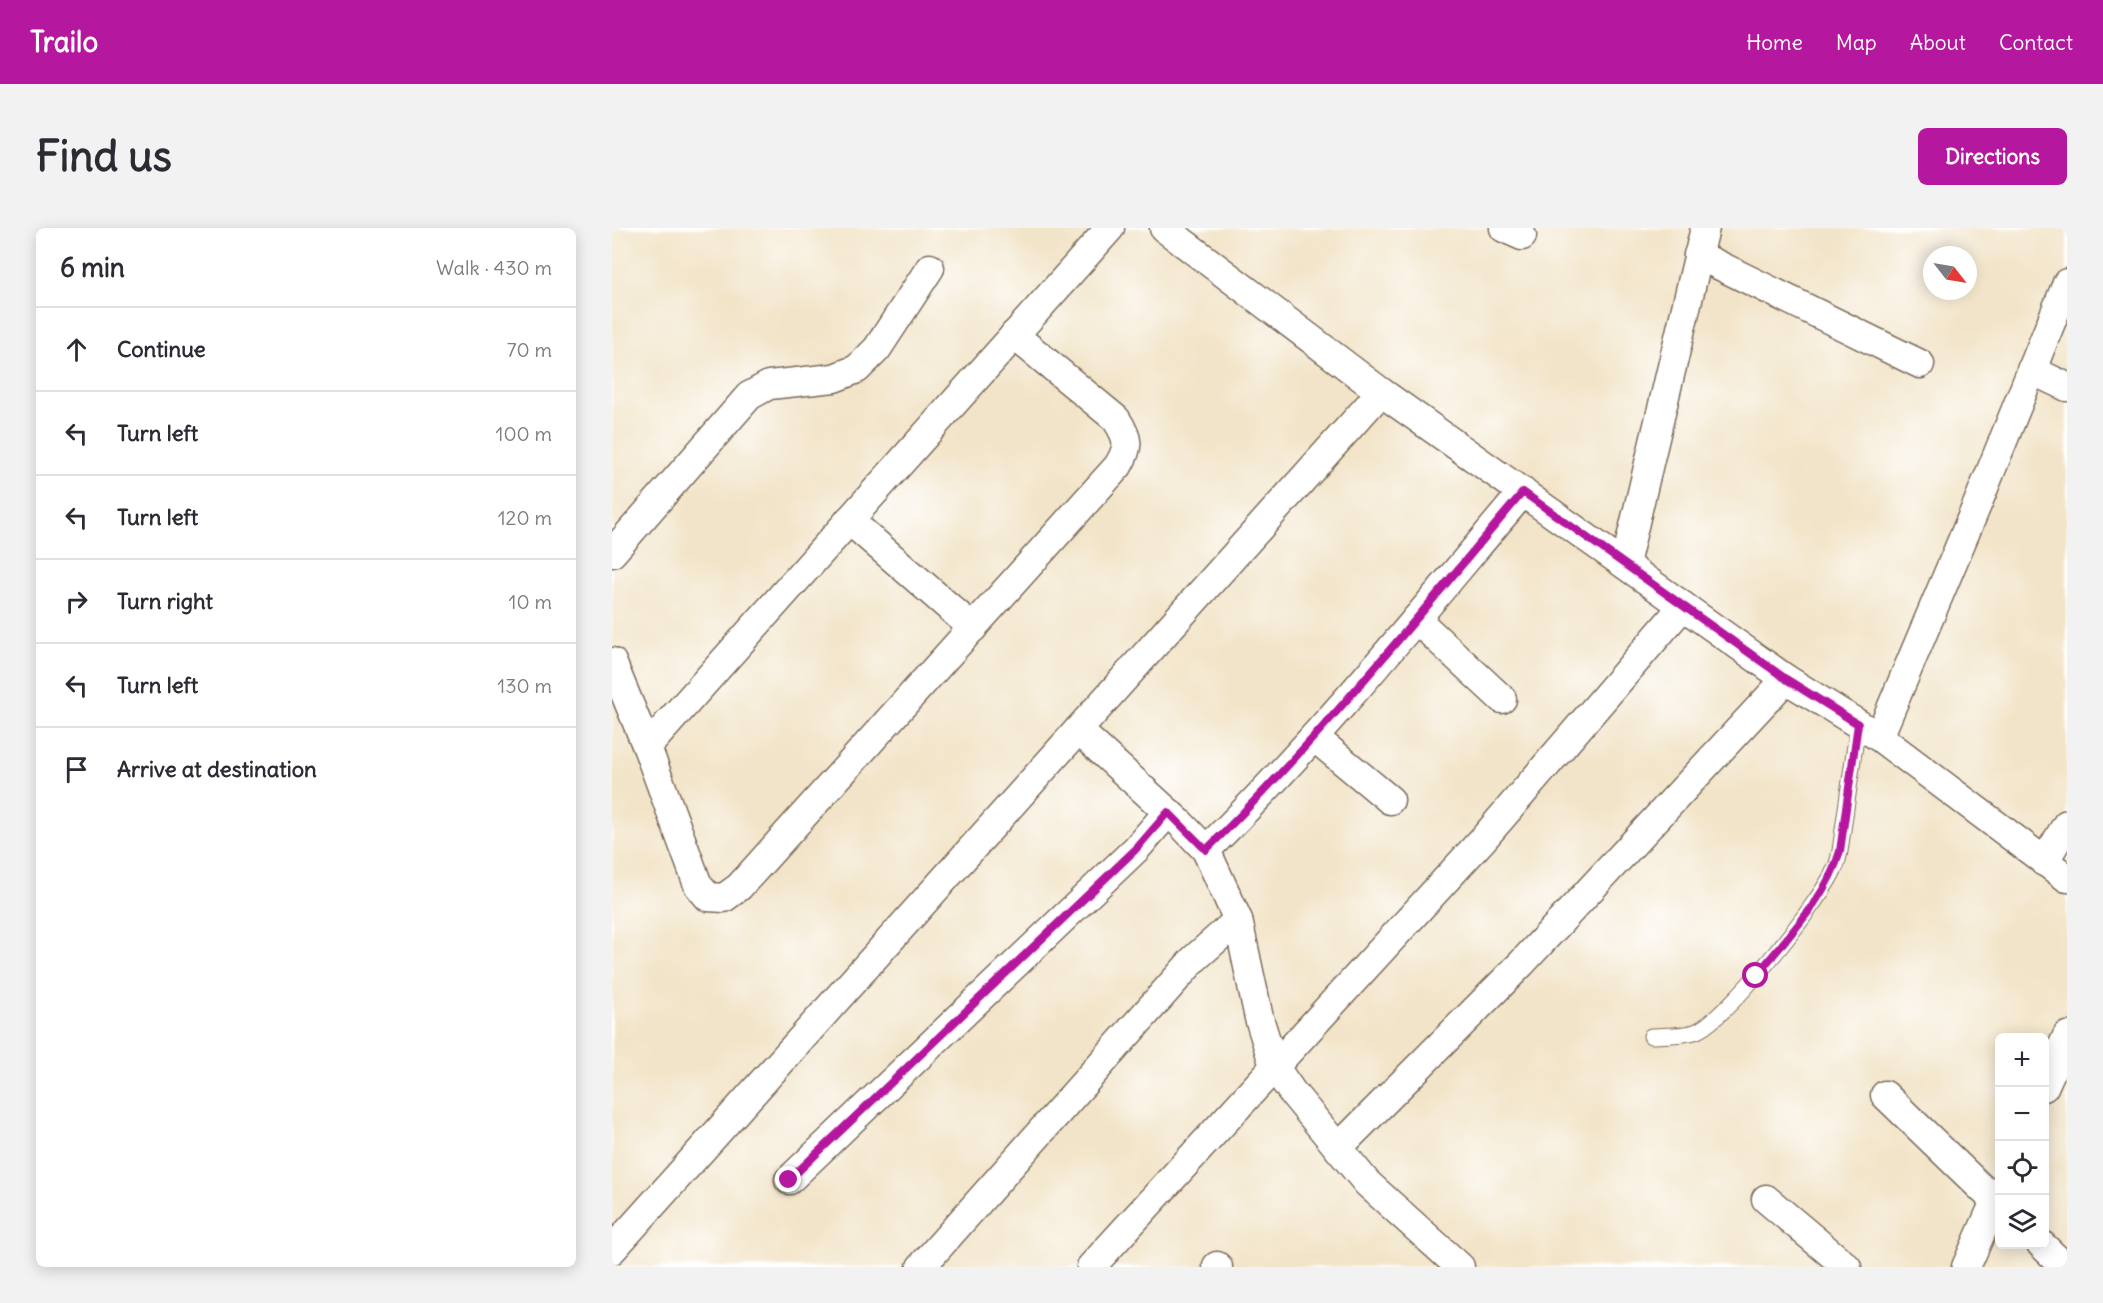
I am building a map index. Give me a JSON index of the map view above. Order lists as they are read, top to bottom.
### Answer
{
  "north": "bottom right",
  "page": {
    "header": "Trailo",
    "nav": [
      "Home",
      "Map",
      "About",
      "Contact"
    ],
    "buttons": "Directions",
    "title": "Find us",
    "heading": ["6 min", "Walk · 430 m"],
    "list": [
      ["Continue", "70 m"],
      ["Turn left", "100 m"],
      ["Turn left", "120 m"],
      ["Turn right", "10 m"],
      ["Turn left", "130 m"],
      "Arrive at destination"
    ],
    "map_buttons": ["+", "−"]
  }
}
